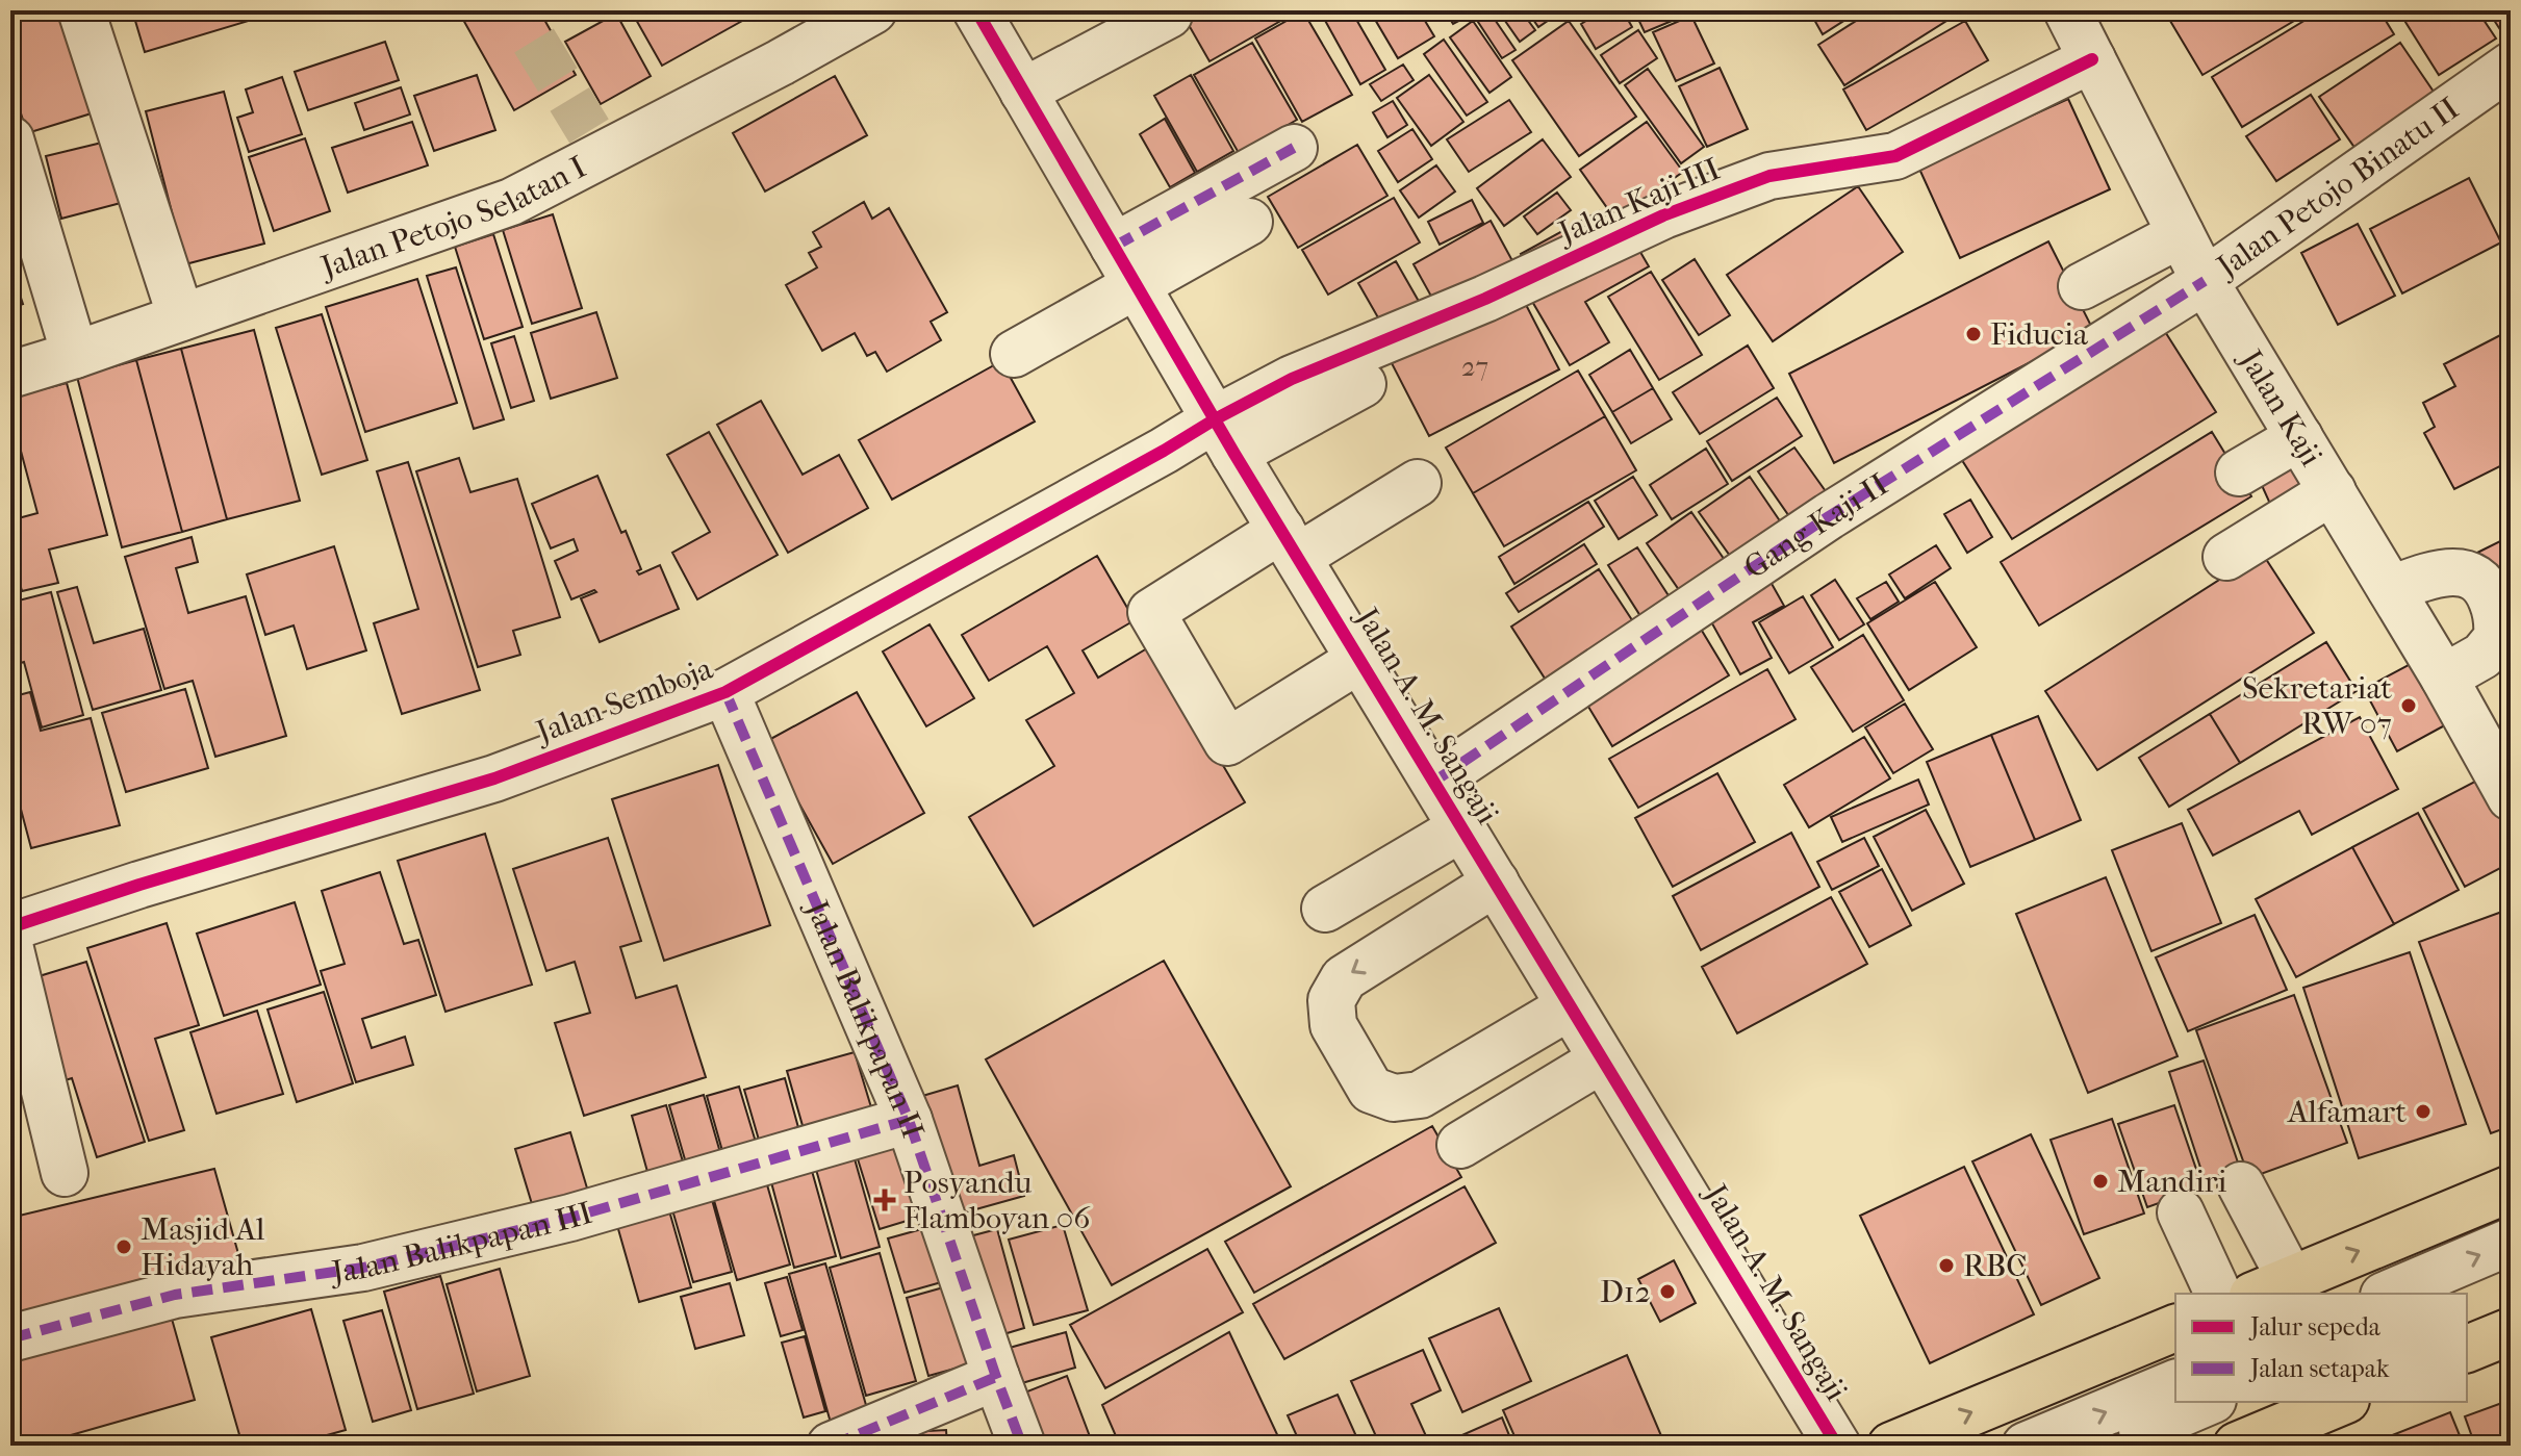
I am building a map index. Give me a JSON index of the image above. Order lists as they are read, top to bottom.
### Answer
{
  "streets": {
    "street": [
      "Jalan Petojo Binatu II",
      "Jalan Kaji III",
      "Jalan Petojo Selatan I",
      "Jalan Kaji",
      "Gang Kaji II",
      "Jalan Semboja",
      "Jalan A. M. Sangaji",
      "Jalan Balikpapan II",
      "Jalan Balikpapan III"
    ]
  },
  "crossings": [
    ["Jalan Petojo Binatu II", "Jalan Kaji"],
    ["Jalan Petojo Binatu II", "Gang Kaji II"],
    ["Jalan Kaji III", "Jalan Kaji"],
    ["Jalan Kaji III", "Jalan Semboja"],
    ["Jalan Kaji III", "Jalan A. M. Sangaji"],
    ["Jalan Kaji", "Gang Kaji II"],
    ["Gang Kaji II", "Jalan A. M. Sangaji"],
    ["Jalan Semboja", "Jalan A. M. Sangaji"],
    ["Jalan Semboja", "Jalan Balikpapan II"],
    ["Jalan Balikpapan II", "Jalan Balikpapan III"]
  ],
  "places": {
    "other": [
      "Fiducia",
      "Sekretariat RW 07",
      "Alfamart",
      "Mandiri",
      "Masjid Al Hidayah",
      "RBC",
      "D12"
    ],
    "health": ["Posyandu Flamboyan 06"]
  },
  "house_numbers": ["27"],
  "legend": ["Jalur sepeda", "Jalan setapak"]
}
